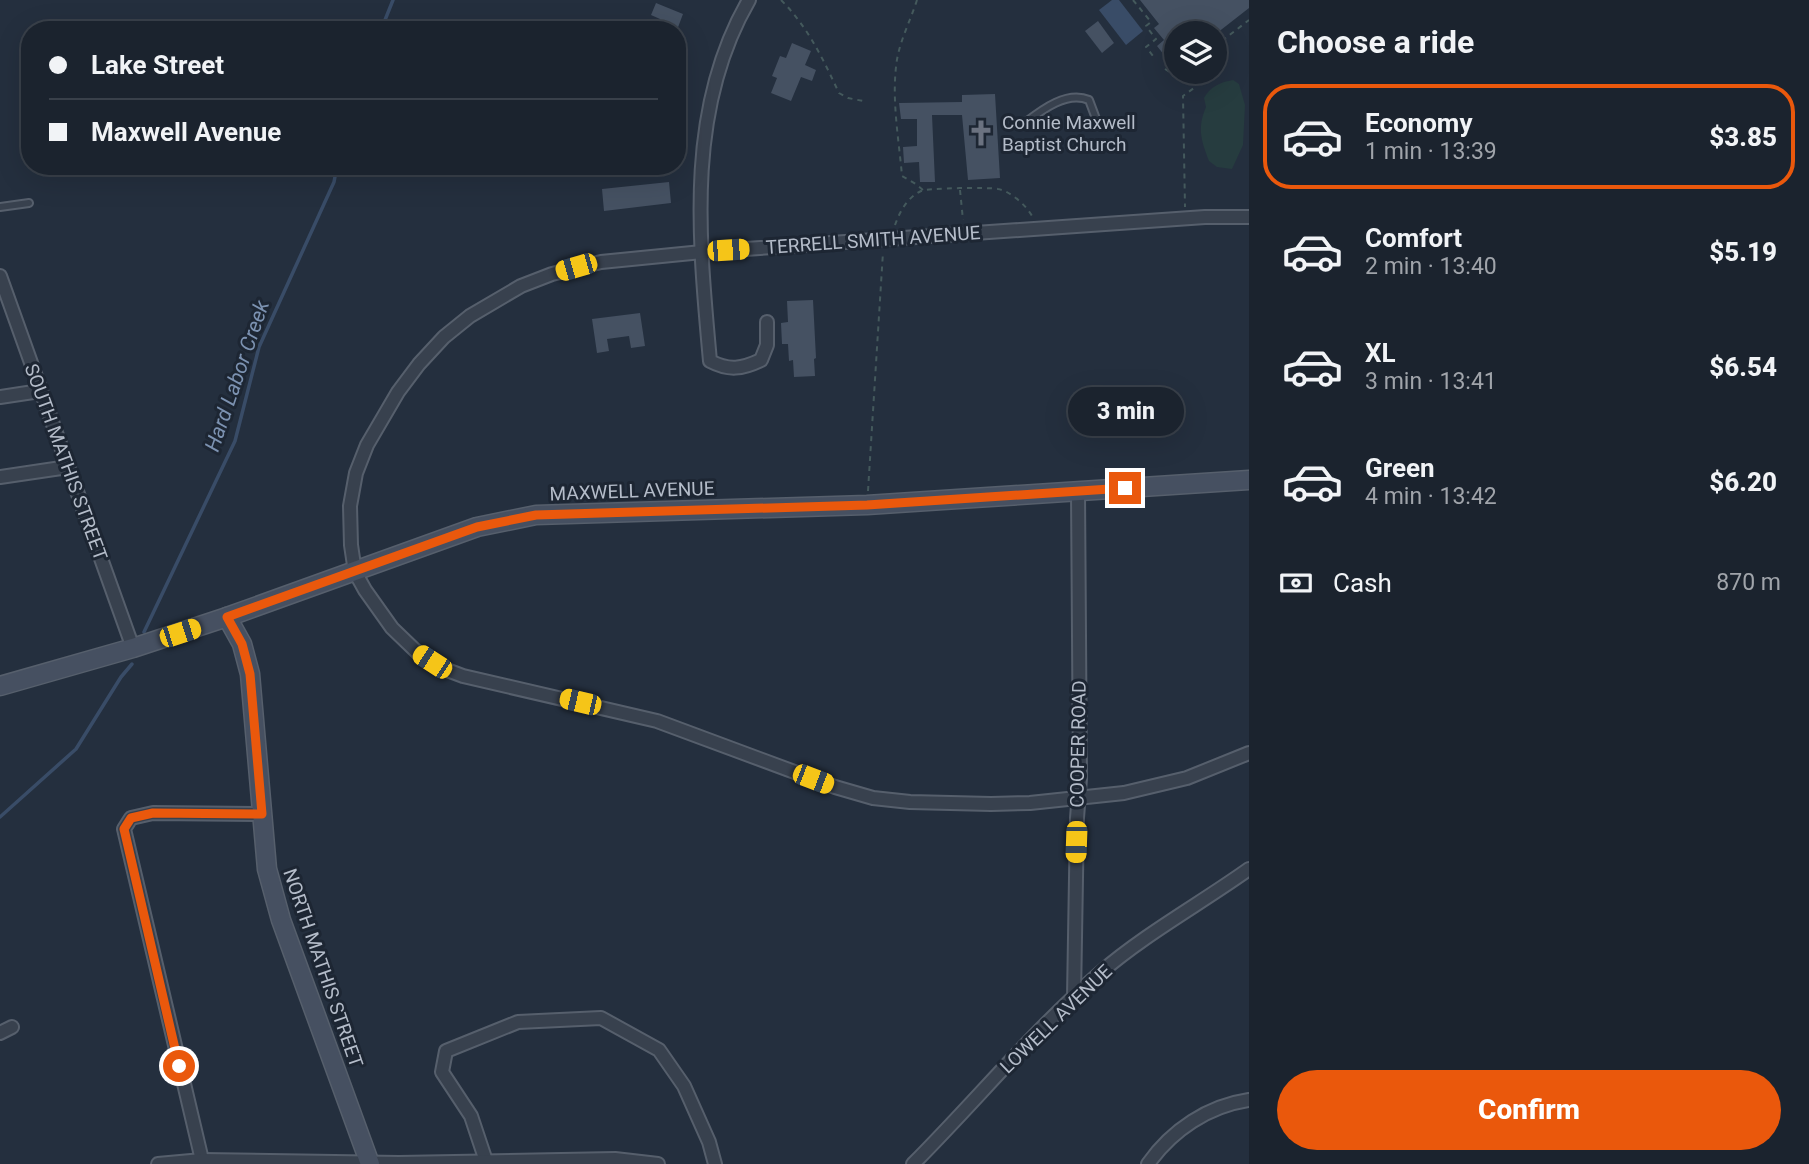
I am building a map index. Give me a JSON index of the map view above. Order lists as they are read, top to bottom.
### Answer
{
  "streets": {
    "main road": ["MAXWELL AVENUE", "NORTH MATHIS STREET"],
    "street": [
      "TERRELL SMITH AVENUE",
      "SOUTH MATHIS STREET",
      "COOPER ROAD",
      "LOWELL AVENUE"
    ]
  },
  "crossings": [
    ["TERRELL SMITH AVENUE", "MAXWELL AVENUE"],
    ["SOUTH MATHIS STREET", "MAXWELL AVENUE"],
    ["MAXWELL AVENUE", "COOPER ROAD"],
    ["MAXWELL AVENUE", "NORTH MATHIS STREET"],
    ["COOPER ROAD", "LOWELL AVENUE"]
  ],
  "water": ["Hard Labor Creek"],
  "places": {
    "church": ["Connie Maxwell Baptist Church"]
  },
  "page": {
    "heading": "Choose a ride",
    "banner": ["Lake Street", "Maxwell Avenue"],
    "list": [
      {
        "name": "Economy",
        "note": "1 min · 13:39",
        "value": "$3.85"
      },
      {
        "name": "Comfort",
        "note": "2 min · 13:40",
        "value": "$5.19"
      },
      {
        "name": "XL",
        "note": "3 min · 13:41",
        "value": "$6.54"
      },
      {
        "name": "Green",
        "note": "4 min · 13:42",
        "value": "$6.20"
      }
    ],
    "bubble": "3 min",
    "pay": ["Cash", "870 m"],
    "buttons": "Confirm"
  }
}
